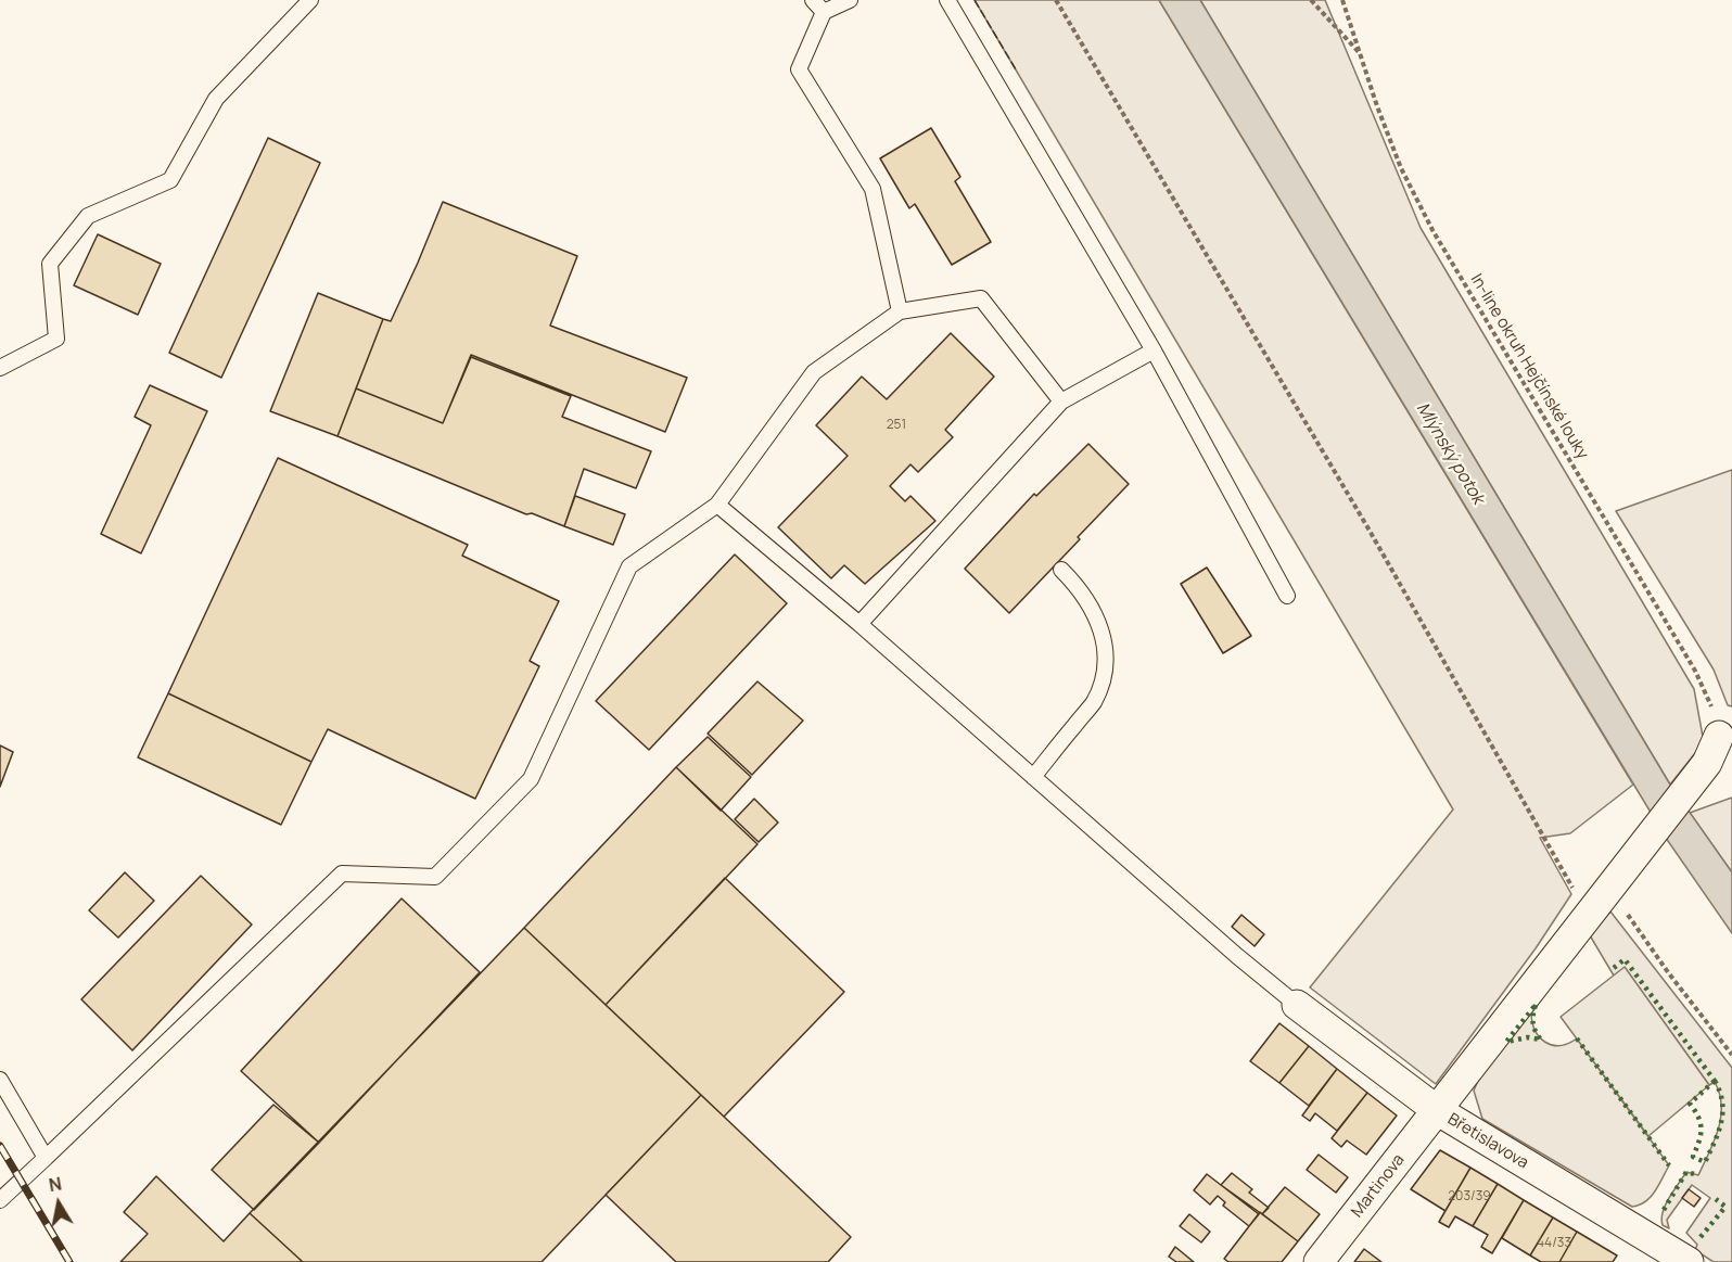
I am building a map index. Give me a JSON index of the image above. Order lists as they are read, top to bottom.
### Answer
{
  "streets": {
    "street": ["Břetislavova", "Martinova"],
    "path": ["In-line okruh Hejčínské louky"]
  },
  "crossings": [
    ["In-line okruh Hejčínské louky", "Martinova"],
    ["Břetislavova", "Martinova"]
  ],
  "water": ["Mlýnský potok"],
  "house_numbers": ["251", "203/39", "44/33"],
  "north": "top"
}
